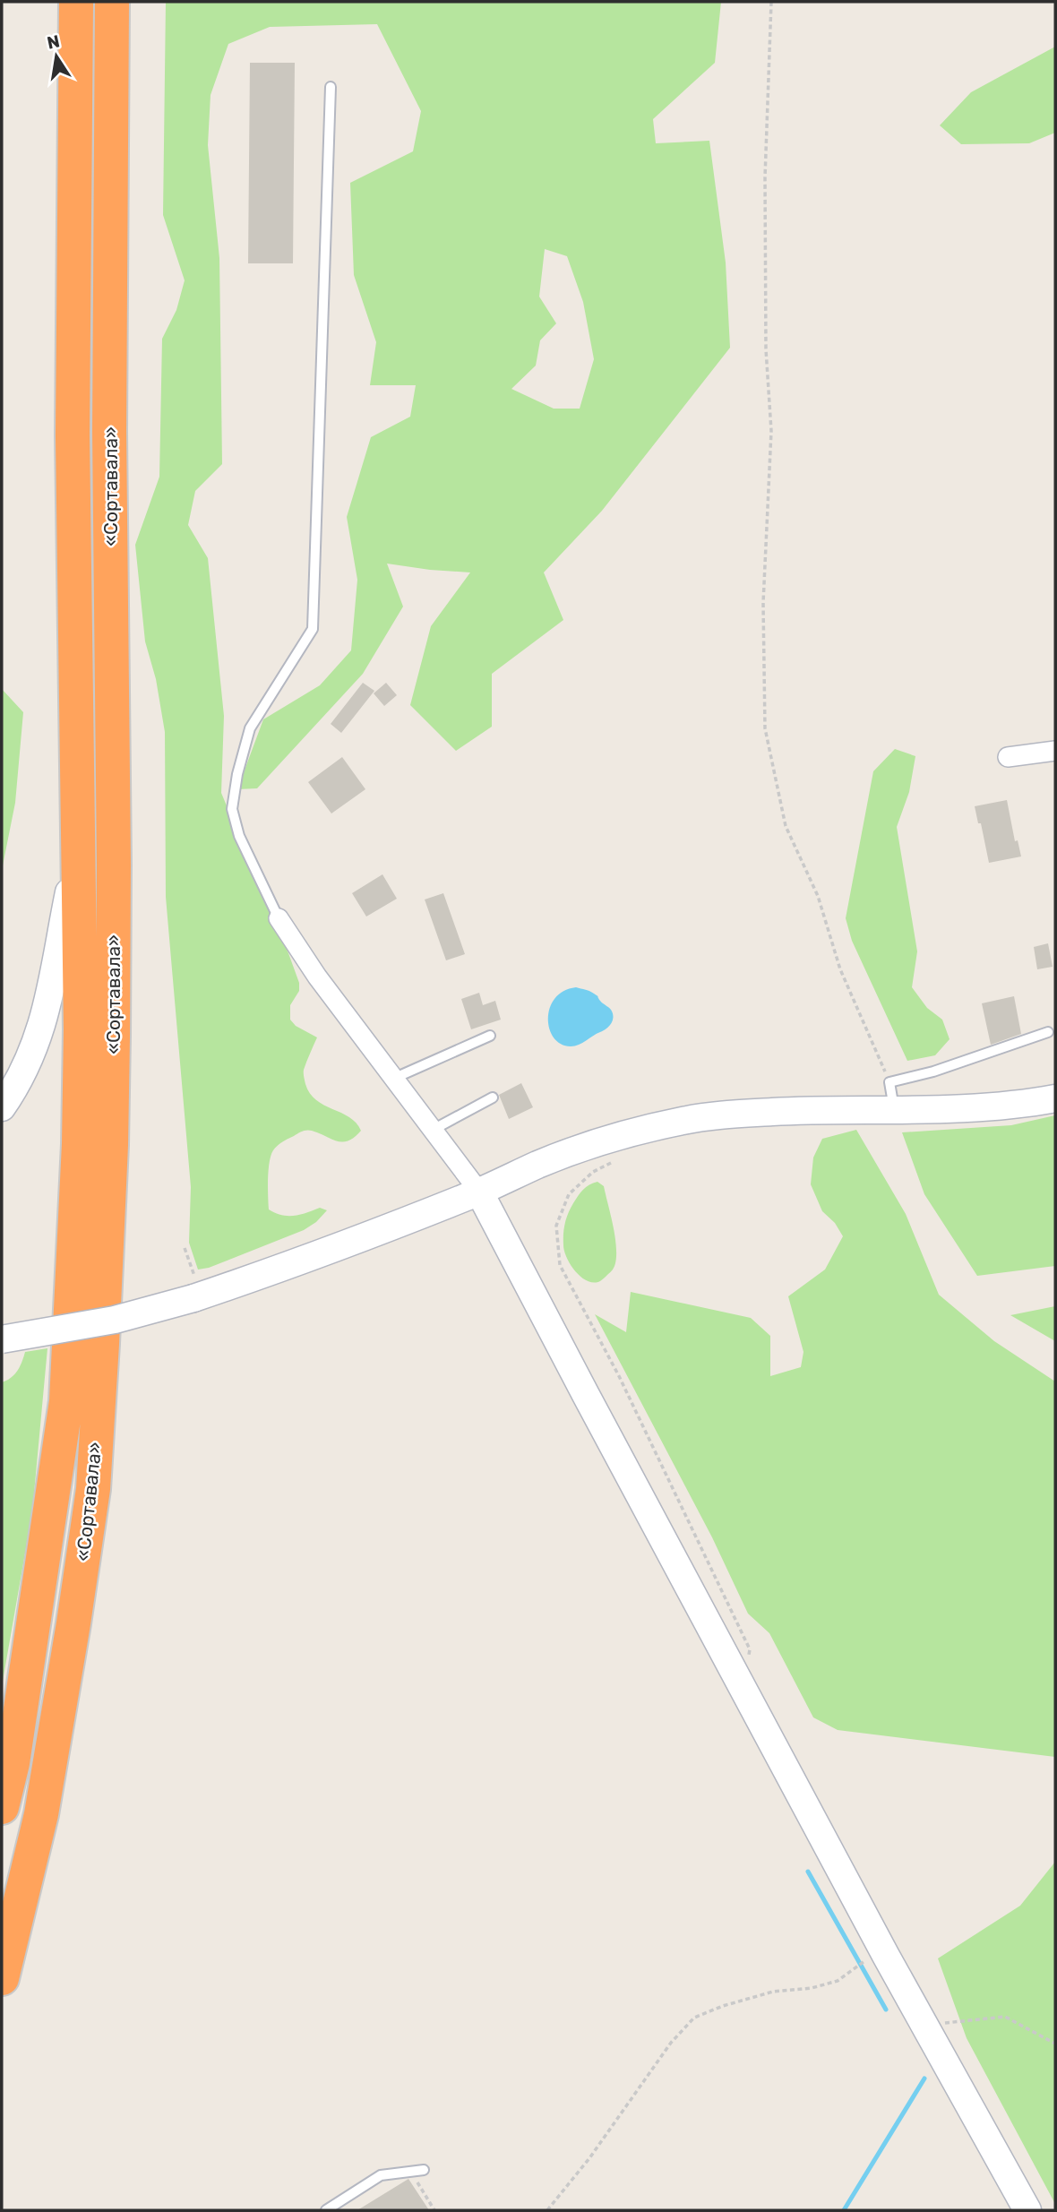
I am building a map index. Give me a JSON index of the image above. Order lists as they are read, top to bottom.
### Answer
{
  "streets": {
    "highway": ["«Сортавала»"]
  },
  "north": "top"
}
